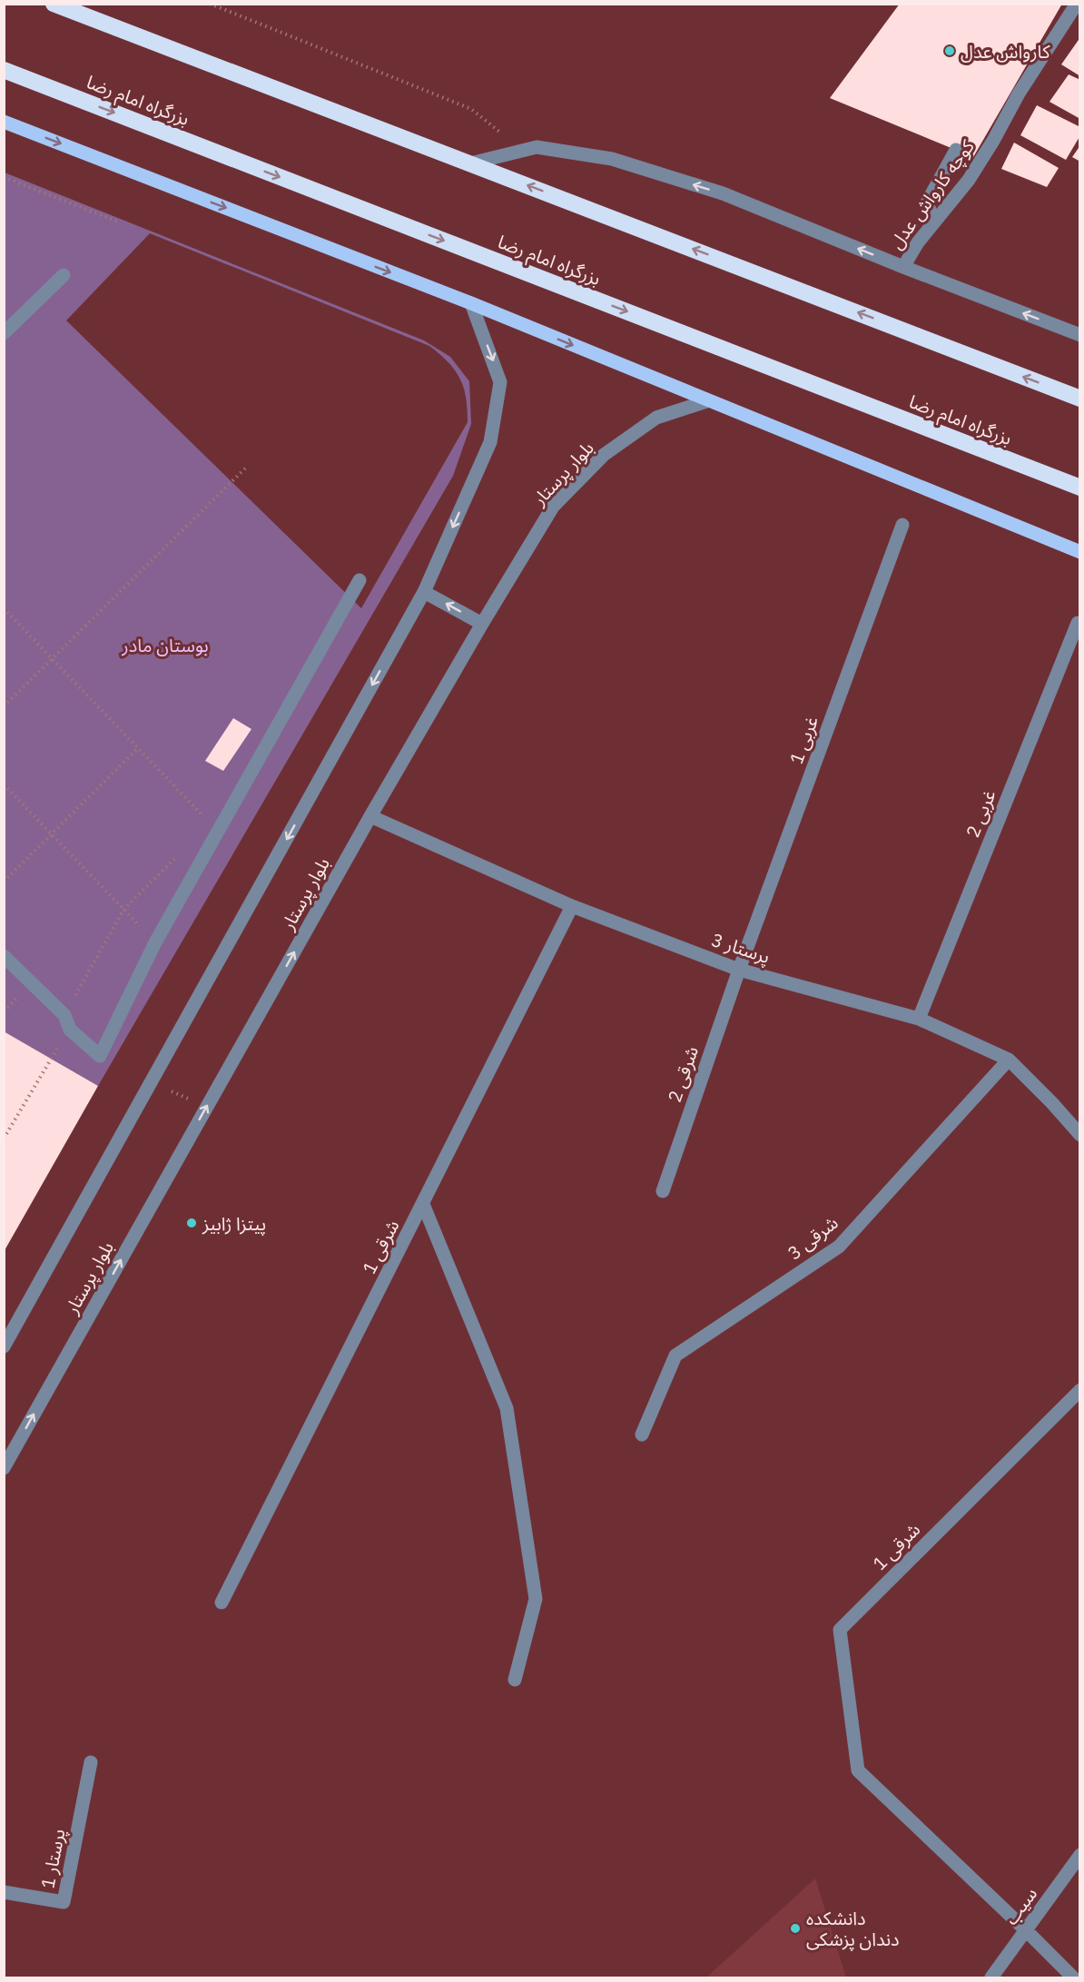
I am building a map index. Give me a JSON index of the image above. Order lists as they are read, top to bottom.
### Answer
{
  "streets": {
    "highway": ["بزرگراه امام رضا"],
    "street": [
      "کوچه کارواش عدل",
      "بلوار پرستار",
      "غربی 1",
      "غربی 2",
      "پرستار 3",
      "شرقی 2",
      "شرقی 3",
      "شرقی 1",
      "پرستار 1",
      "سیب"
    ]
  },
  "crossings": [
    ["بلوار پرستار", "پرستار 3"],
    ["غربی 1", "پرستار 3"],
    ["غربی 1", "شرقی 2"],
    ["غربی 2", "پرستار 3"],
    ["پرستار 3", "شرقی 2"],
    ["پرستار 3", "شرقی 3"],
    ["پرستار 3", "شرقی 1"],
    ["شرقی 1", "سیب"]
  ],
  "parks": ["بوستان مادر"],
  "places": ["کارواش عدل", "پیتزا ژابیز", "دانشکده دندان پزشکی"]
}
